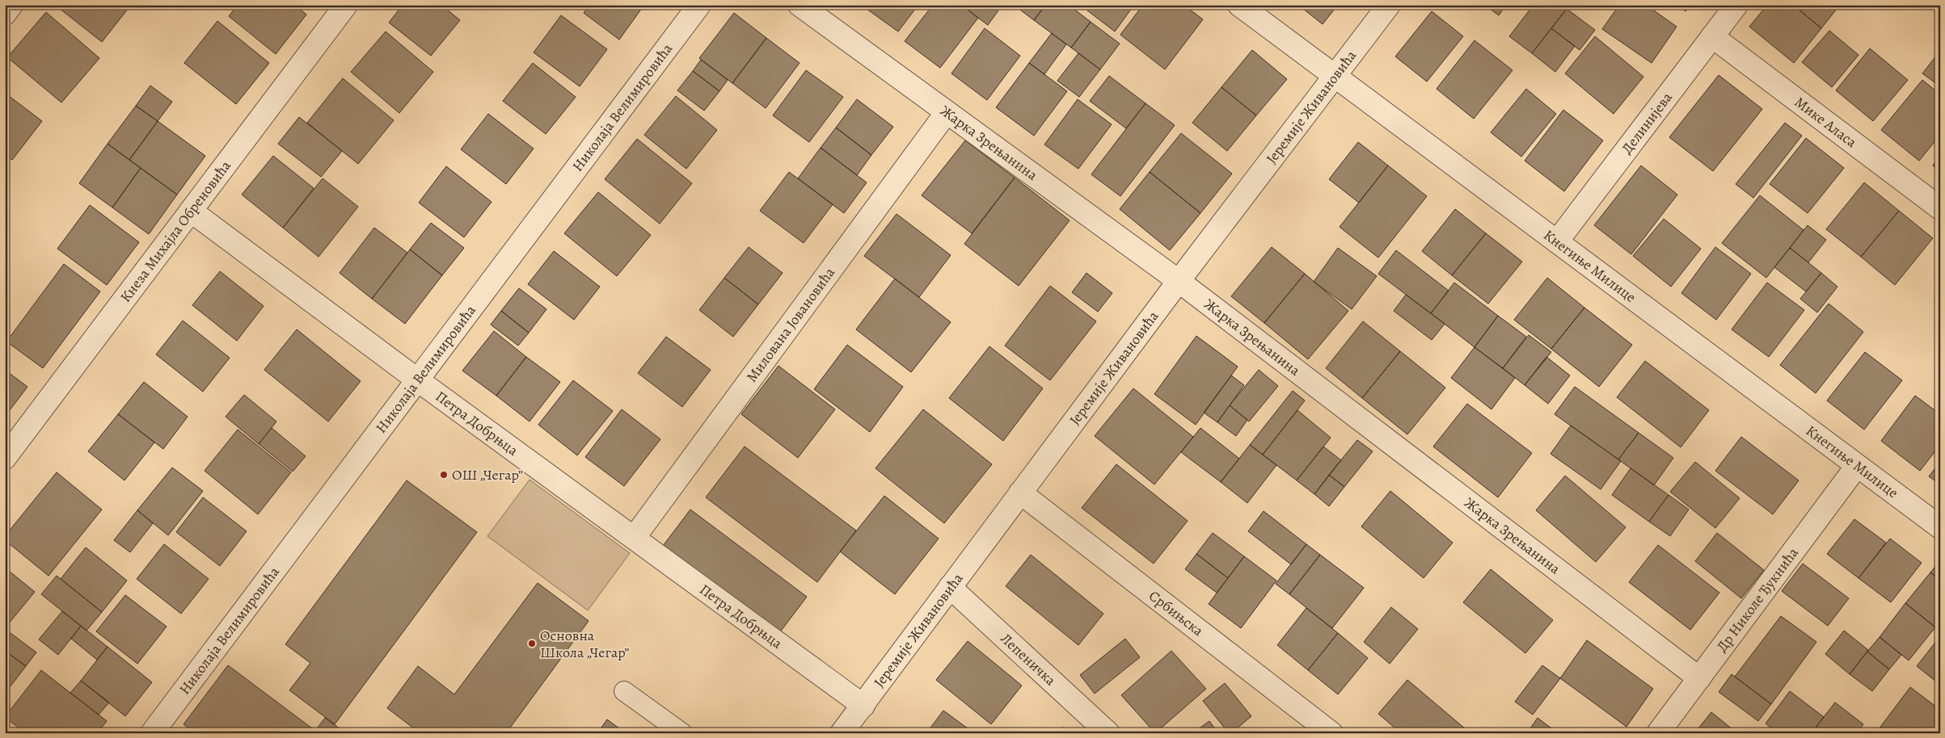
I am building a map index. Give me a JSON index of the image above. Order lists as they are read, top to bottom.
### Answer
{
  "streets": {
    "street": [
      "Јеремије Живановића",
      "Николаја Велимировића",
      "Мике Аласа",
      "Делинијева",
      "Жарка Зрењанина",
      "Кнеза Михајла Обреновића",
      "Кнегиње Милице",
      "Милована Јовановића",
      "Петра Добрњца",
      "Др Николе Ђукнића",
      "Србињска",
      "Лепеничка"
    ]
  },
  "crossings": [
    ["Јеремије Живановића", "Жарка Зрењанина"],
    ["Јеремије Живановића", "Кнегиње Милице"],
    ["Јеремије Живановића", "Петра Добрњца"],
    ["Јеремије Живановића", "Србињска"],
    ["Јеремије Живановића", "Лепеничка"],
    ["Николаја Велимировића", "Петра Добрњца"],
    ["Мике Аласа", "Делинијева"],
    ["Делинијева", "Кнегиње Милице"],
    ["Жарка Зрењанина", "Милована Јовановића"],
    ["Жарка Зрењанина", "Др Николе Ђукнића"],
    ["Кнеза Михајла Обреновића", "Петра Добрњца"],
    ["Кнегиње Милице", "Др Николе Ђукнића"],
    ["Милована Јовановића", "Петра Добрњца"]
  ],
  "places": ["ОШ „Чегар”", "Основна Школа „Чегар”"]
}
